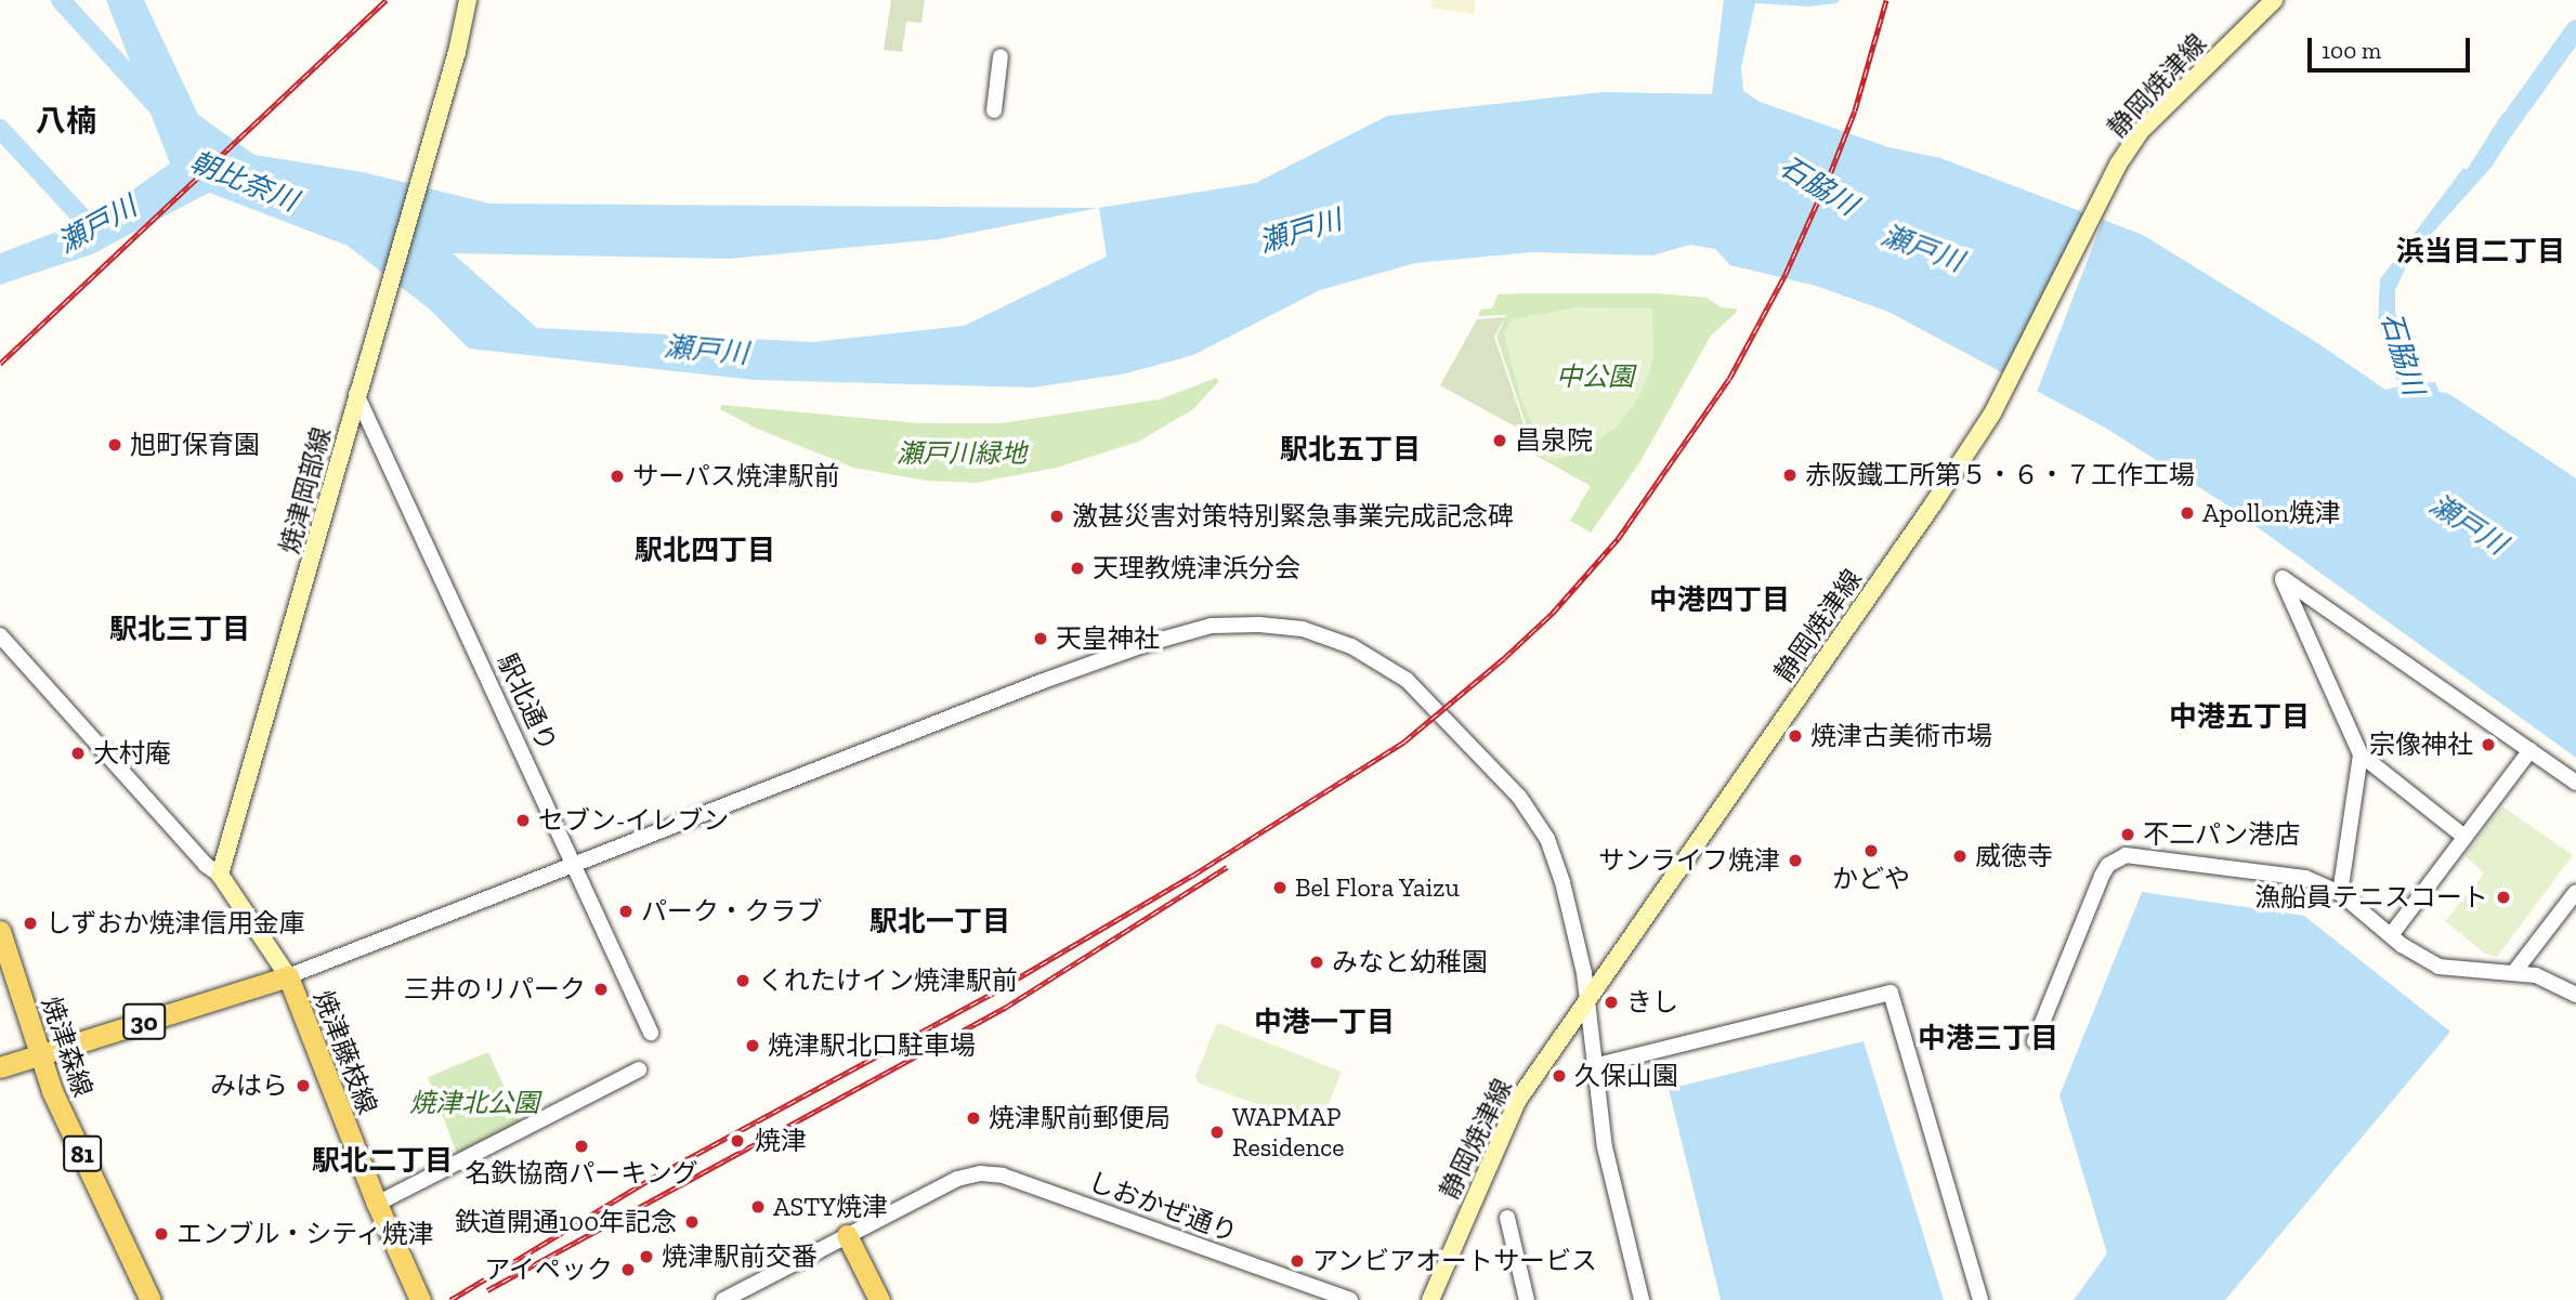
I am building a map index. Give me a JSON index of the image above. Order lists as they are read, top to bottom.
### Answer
{
  "streets": {
    "main road": [
      "静岡焼津線",
      "焼津岡部線",
      "30",
      "焼津森線",
      "焼津藤枝線",
      "81"
    ],
    "street": ["駅北通り", "しおかぜ通り"]
  },
  "crossings": [
    ["焼津岡部線", "駅北通り"],
    ["焼津森線", "焼津藤枝線"]
  ],
  "districts": [
    "八楠",
    "浜当目二丁目",
    "駅北五丁目",
    "駅北四丁目",
    "中港四丁目",
    "駅北三丁目",
    "中港五丁目",
    "駅北一丁目",
    "中港一丁目",
    "中港三丁目",
    "駅北二丁目"
  ],
  "water": ["朝比奈川", "石脇川", "瀬戸川"],
  "parks": ["中公園", "瀬戸川緑地", "焼津北公園"],
  "places": [
    "昌泉院",
    "旭町保育園",
    "赤阪鐵工所第５・６・７工作工場",
    "サーパス焼津駅前",
    "Apollon焼津",
    "激甚災害対策特別緊急事業完成記念碑",
    "天理教焼津浜分会",
    "天皇神社",
    "焼津古美術市場",
    "宗像神社",
    "大村庵",
    "セブン-イレブン",
    "不二パン港店",
    "かどや",
    "威徳寺",
    "サンライフ焼津",
    "Bel Flora Yaizu",
    "漁船員テニスコート",
    "パーク・クラブ",
    "しずおか焼津信用金庫",
    "みなと幼稚園",
    "くれたけイン焼津駅前",
    "三井のリパーク",
    "きし",
    "焼津駅北口駐車場",
    "久保山園",
    "みはら",
    "焼津駅前郵便局",
    "WAPMAP Residence",
    "焼津",
    "名鉄協商パーキング",
    "ASTY焼津",
    "鉄道開通100年記念",
    "エンブル・シティ焼津",
    "焼津駅前交番",
    "アンビアオートサービス",
    "アイペック"
  ],
  "scale_bar": "100 m"
}
